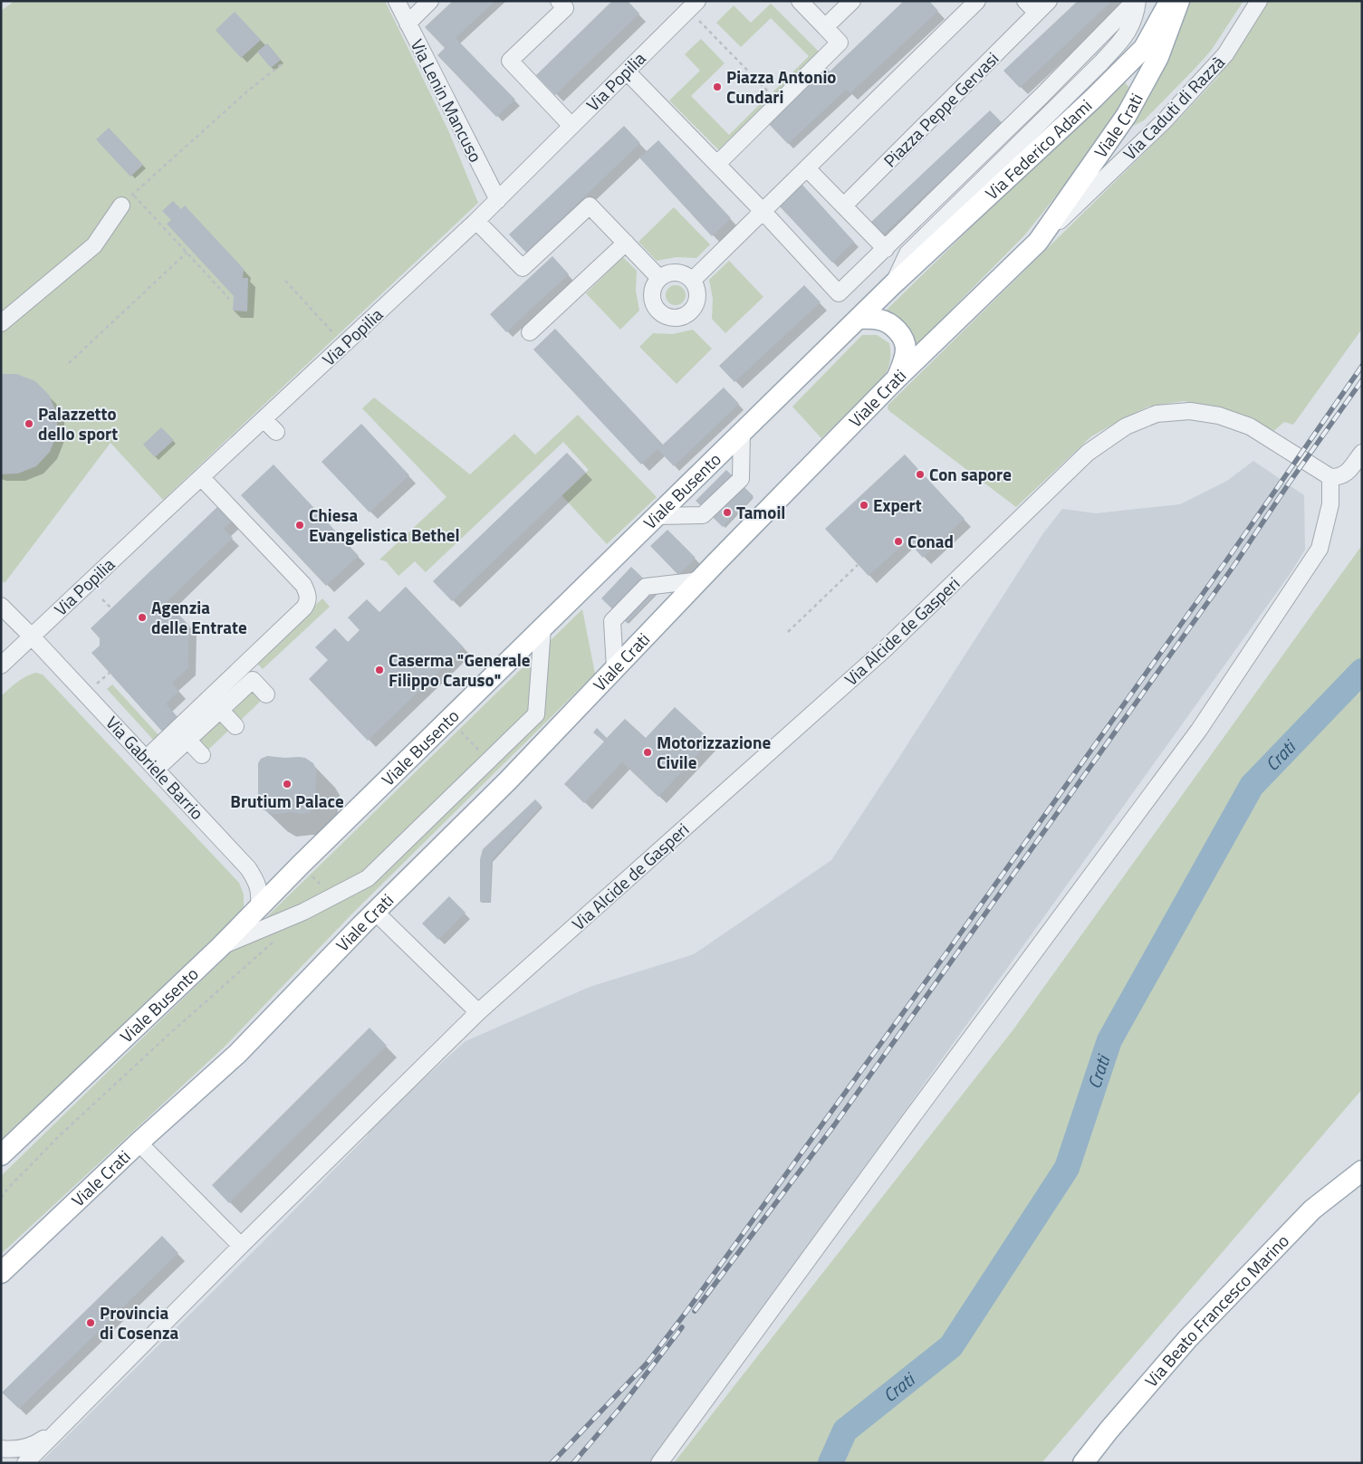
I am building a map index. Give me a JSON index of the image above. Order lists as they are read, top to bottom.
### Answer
{
  "streets": {
    "main road": [
      "Viale Crati",
      "Via Federico Adami",
      "Viale Busento",
      "Via Beato Francesco Marino"
    ],
    "street": [
      "Via Popilia",
      "Via Lenin Mancuso",
      "Via Caduti di Razzà",
      "Piazza Peppe Gervasi",
      "Via Alcide de Gasperi",
      "Via Gabriele Barrio"
    ]
  },
  "crossings": [
    ["Via Popilia", "Via Lenin Mancuso"],
    ["Via Popilia", "Via Gabriele Barrio"],
    ["Via Caduti di Razzà", "Viale Crati"],
    ["Via Federico Adami", "Viale Busento"],
    ["Viale Busento", "Via Gabriele Barrio"]
  ],
  "water": ["Crati"],
  "places": [
    "Piazza Antonio Cundari",
    "Palazzetto dello sport",
    "Con sapore",
    "Expert",
    "Tamoil",
    "Chiesa Evangelistica Bethel",
    "Conad",
    "Agenzia delle Entrate",
    "Caserma \"Generale Filippo Caruso\"",
    "Motorizzazione Civile",
    "Brutium Palace",
    "Provincia di Cosenza"
  ]
}
